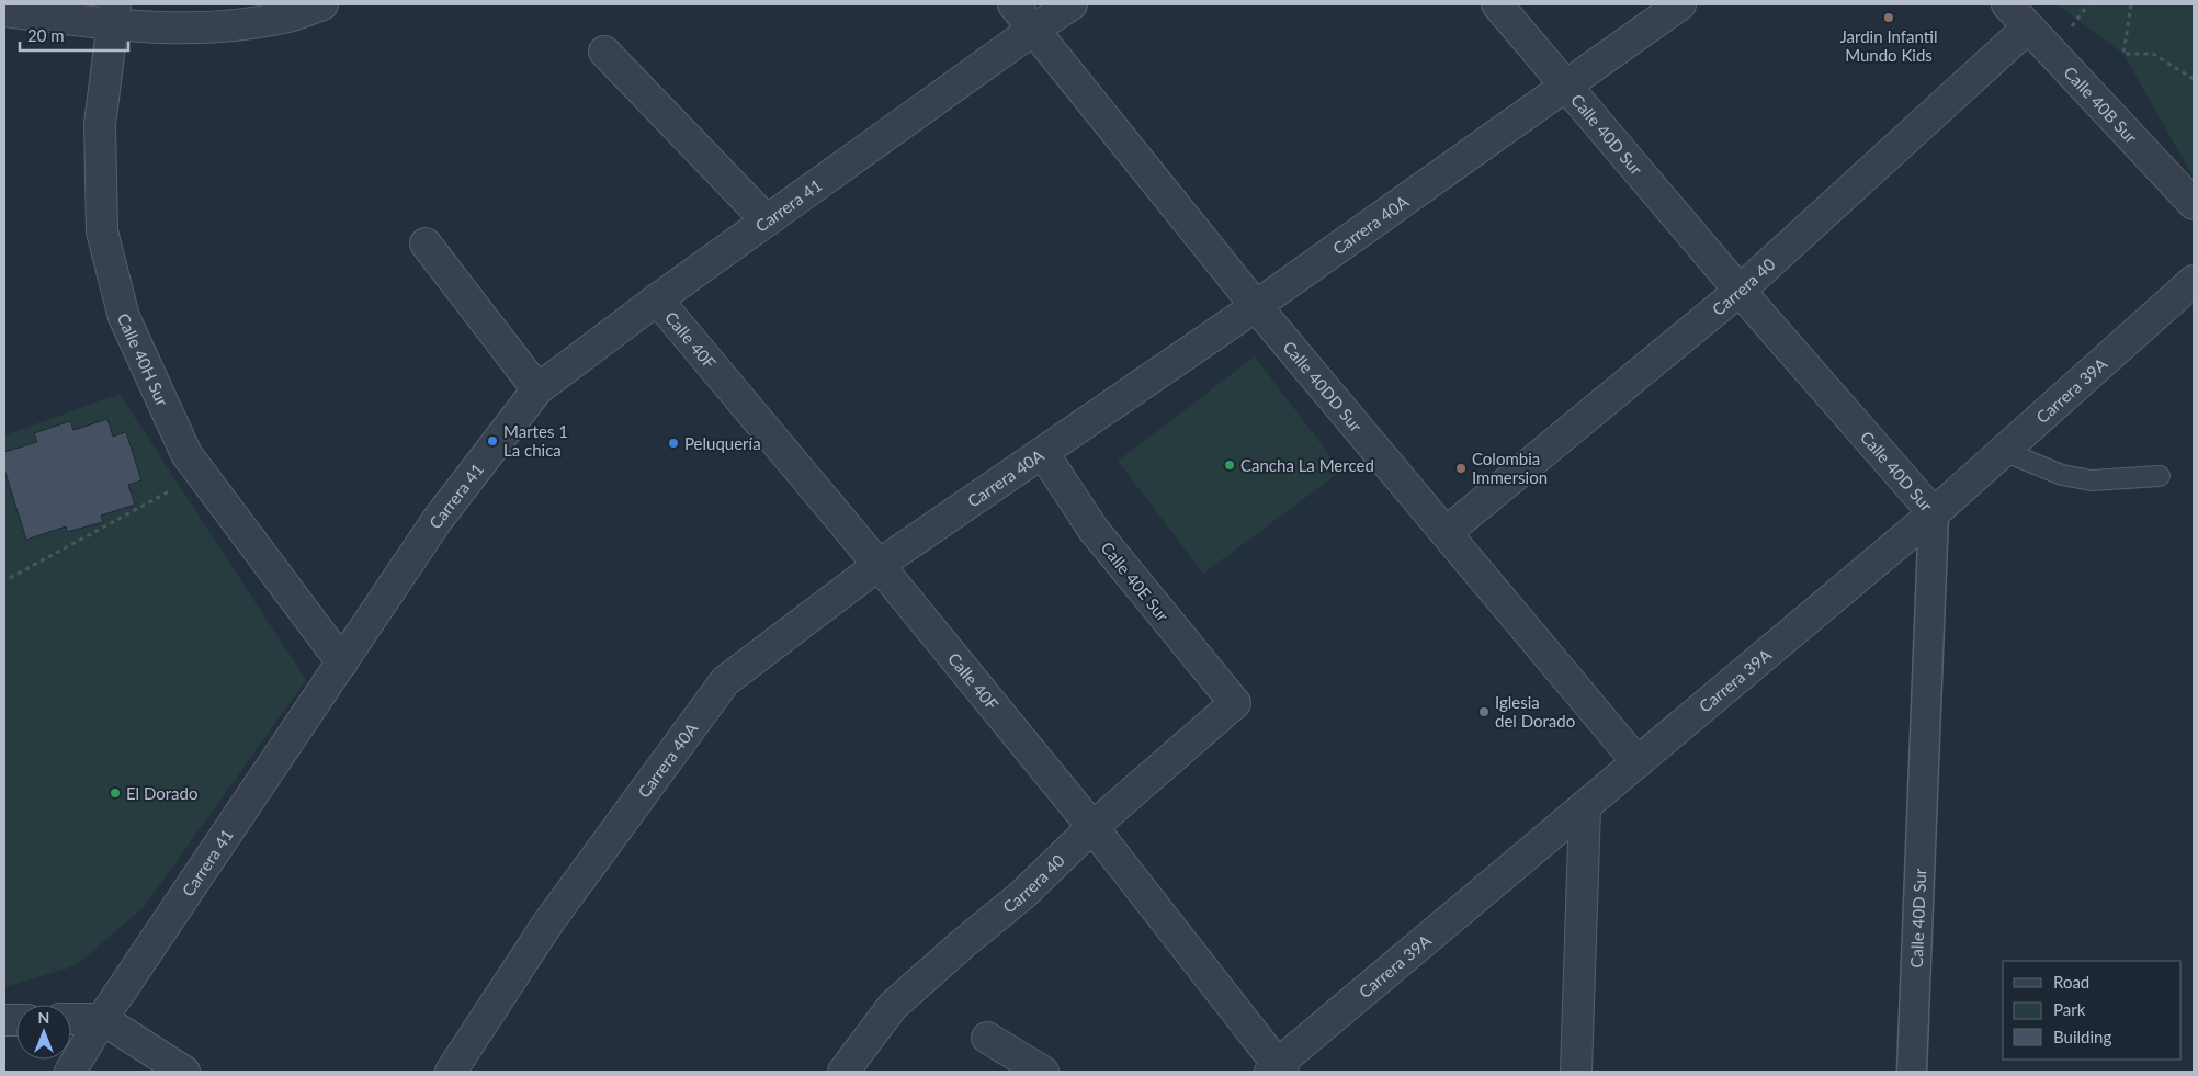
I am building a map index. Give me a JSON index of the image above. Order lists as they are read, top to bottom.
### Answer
{
  "streets": {
    "street": [
      "Calle 40B Sur",
      "Calle 40D Sur",
      "Carrera 41",
      "Carrera 40A",
      "Carrera 40",
      "Calle 40F",
      "Calle 40H Sur",
      "Calle 40DD Sur",
      "Carrera 39A",
      "Calle 40E Sur"
    ]
  },
  "crossings": [
    ["Calle 40B Sur", "Carrera 40"],
    ["Calle 40D Sur", "Carrera 40A"],
    ["Calle 40D Sur", "Carrera 40"],
    ["Calle 40D Sur", "Carrera 39A"],
    ["Carrera 41", "Calle 40F"],
    ["Carrera 41", "Calle 40H Sur"],
    ["Carrera 41", "Calle 40DD Sur"],
    ["Carrera 40A", "Calle 40F"],
    ["Carrera 40A", "Calle 40DD Sur"],
    ["Carrera 40A", "Calle 40E Sur"],
    ["Carrera 40", "Calle 40F"],
    ["Carrera 40", "Calle 40DD Sur"],
    ["Carrera 40", "Calle 40E Sur"],
    ["Calle 40F", "Carrera 39A"],
    ["Calle 40DD Sur", "Carrera 39A"]
  ],
  "places": [
    "Jardin Infantil Mundo Kids",
    "Martes 1 La chica",
    "Peluquería",
    "Cancha La Merced",
    "Colombia Immersion",
    "Iglesia del Dorado",
    "El Dorado"
  ],
  "legend": ["Road", "Park", "Building"],
  "scale_bar": "20 m",
  "north": "top"
}
